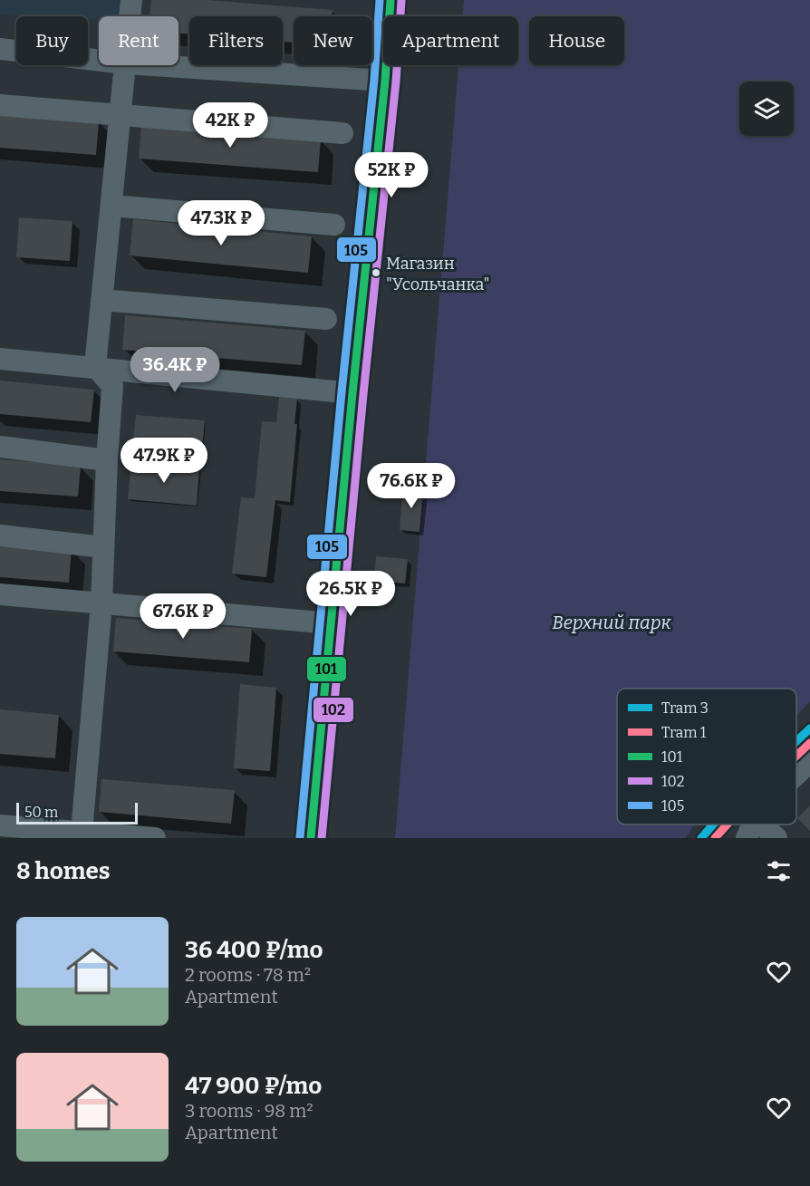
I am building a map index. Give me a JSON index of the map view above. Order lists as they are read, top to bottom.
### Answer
{
  "parks": ["Верхний парк"],
  "places": ["Магазин \"Усольчанка\""],
  "lines": [
    "transit line 101",
    "transit line 105",
    "transit line 102",
    "tram line 3",
    "tram line 1"
  ],
  "legend": [
    "Tram 3",
    "Tram 1",
    "101",
    "102",
    "105"
  ],
  "scale_bar": "50 m",
  "page": {
    "chip": [
      "Buy",
      "Rent",
      "Filters",
      "New",
      "Apartment",
      "House"
    ],
    "price": [
      "42K ₽",
      "52K ₽",
      "47.3K ₽",
      "36.4K ₽",
      "47.9K ₽",
      "76.6K ₽",
      "26.5K ₽",
      "67.6K ₽"
    ],
    "scale": "50 m",
    "heading": "8 homes",
    "list": [
      {
        "name": "36 400 ₽/mo",
        "note": "2 rooms · 78 m² · Apartment"
      },
      {
        "name": "47 900 ₽/mo",
        "note": "3 rooms · 98 m² · Apartment"
      }
    ]
  }
}
